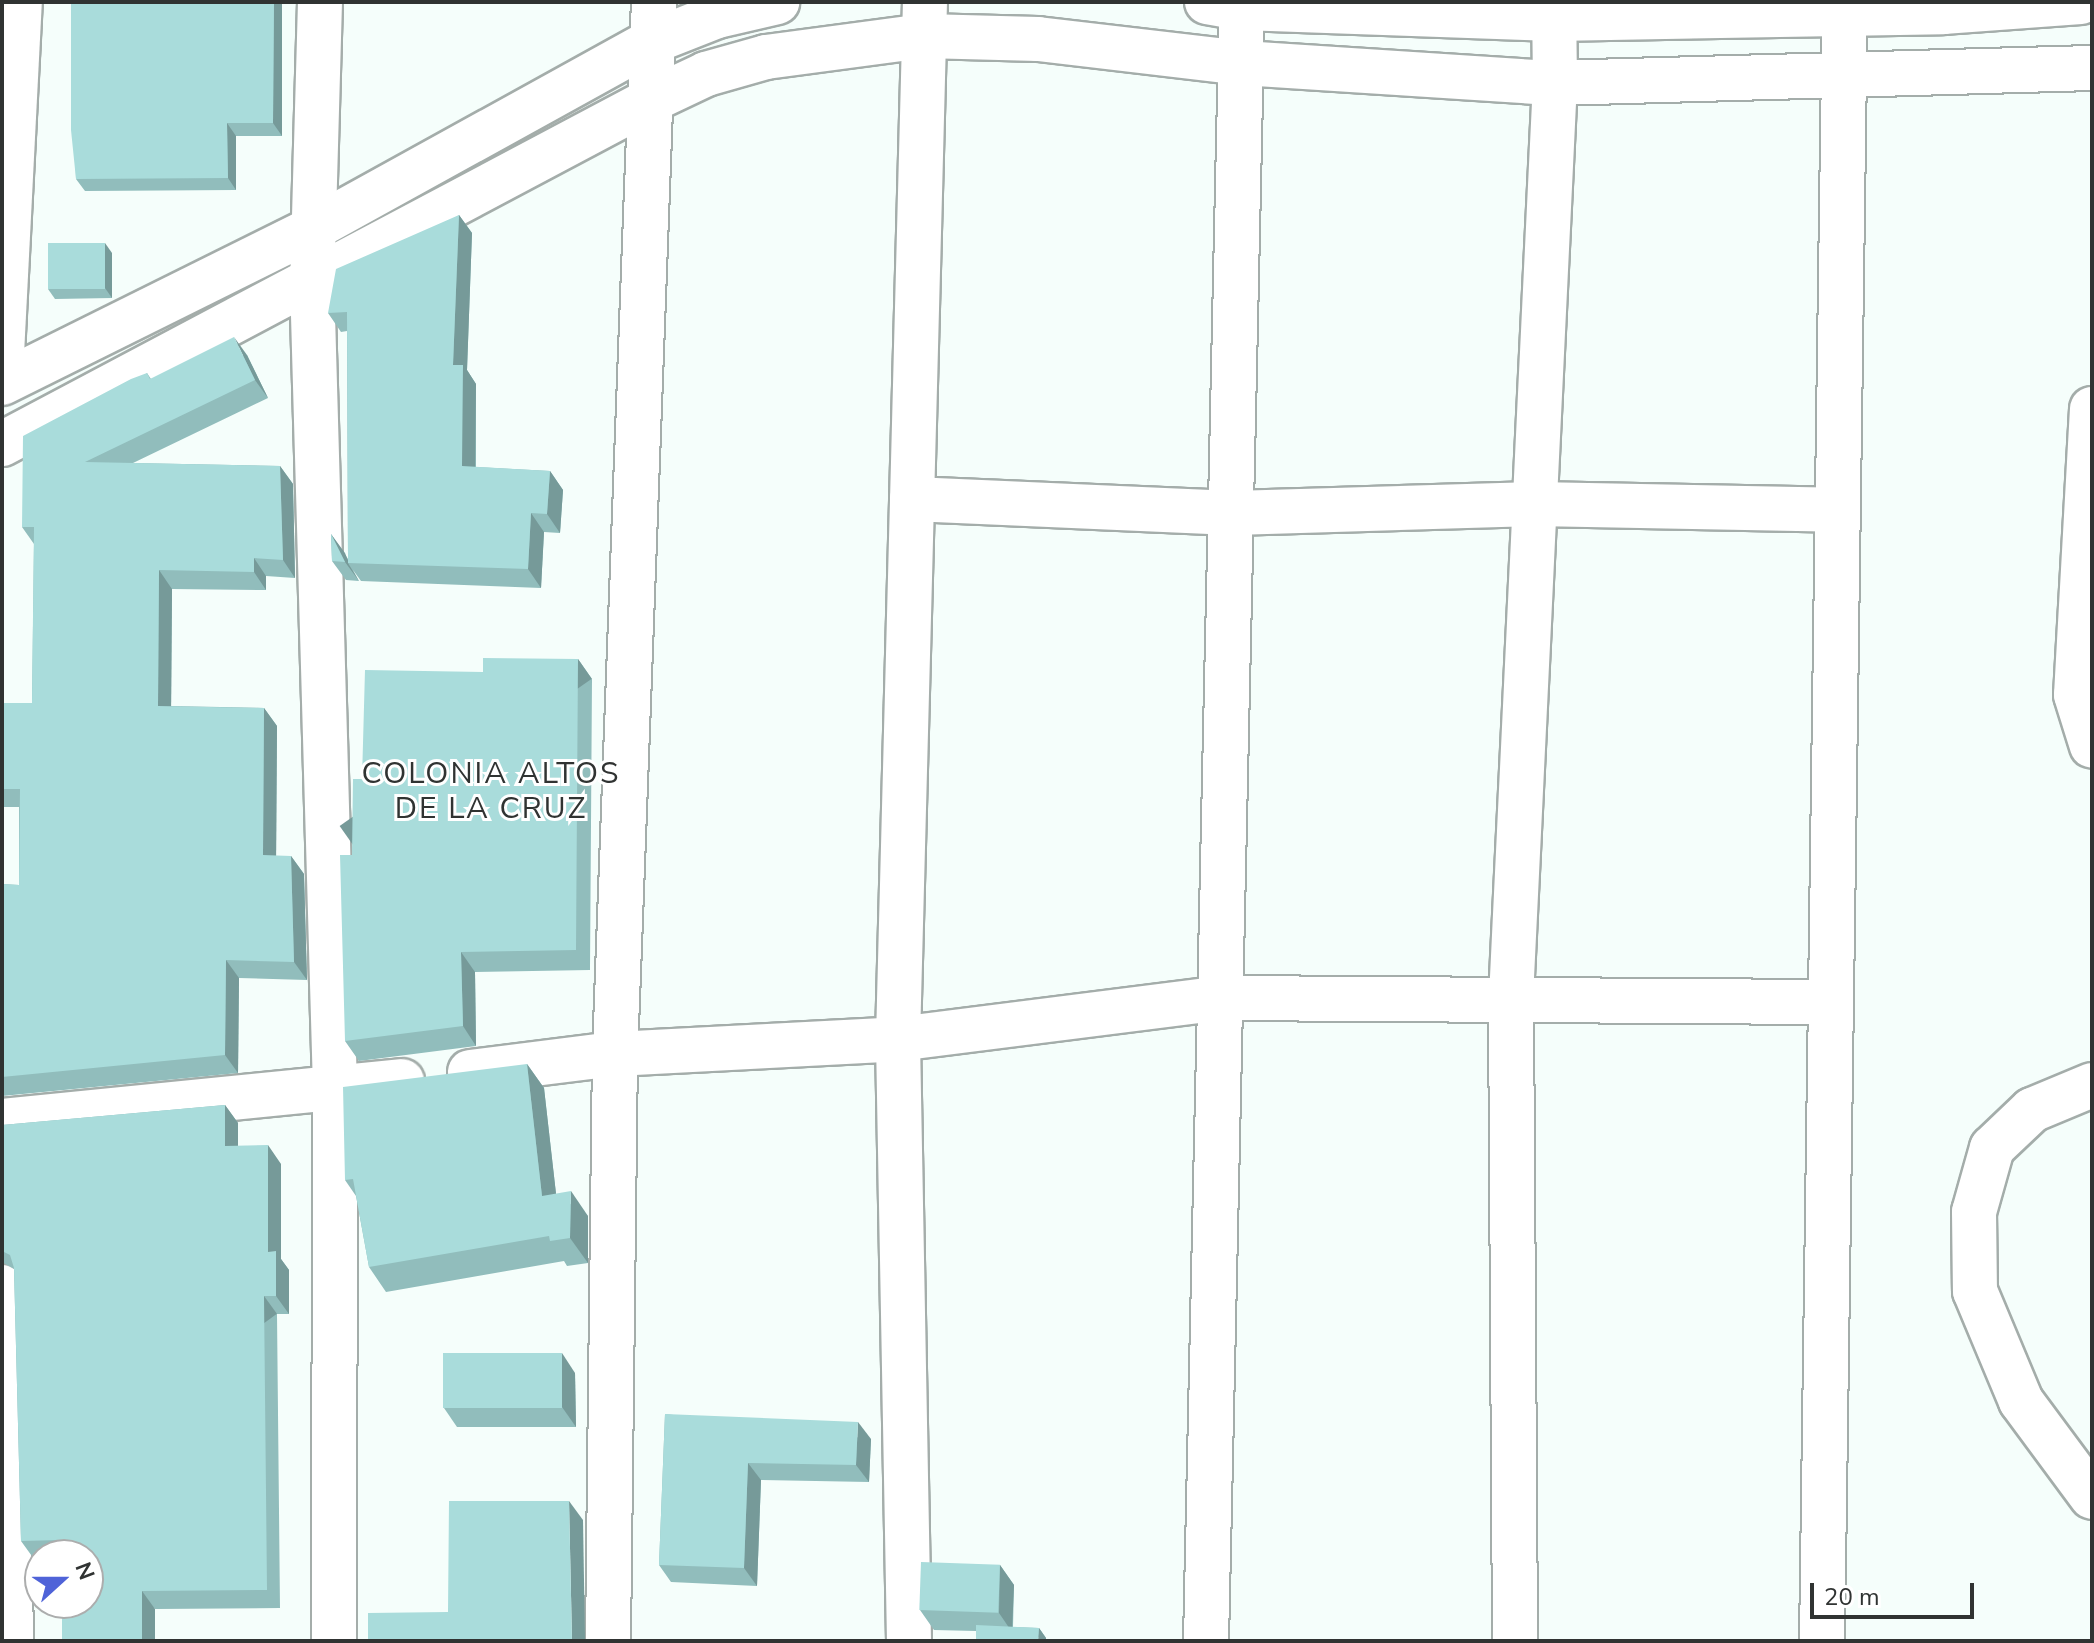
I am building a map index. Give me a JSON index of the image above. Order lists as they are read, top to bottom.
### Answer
{
  "districts": ["COLONIA ALTOS DE LA CRUZ"],
  "scale_bar": "20 m",
  "north": "right"
}
